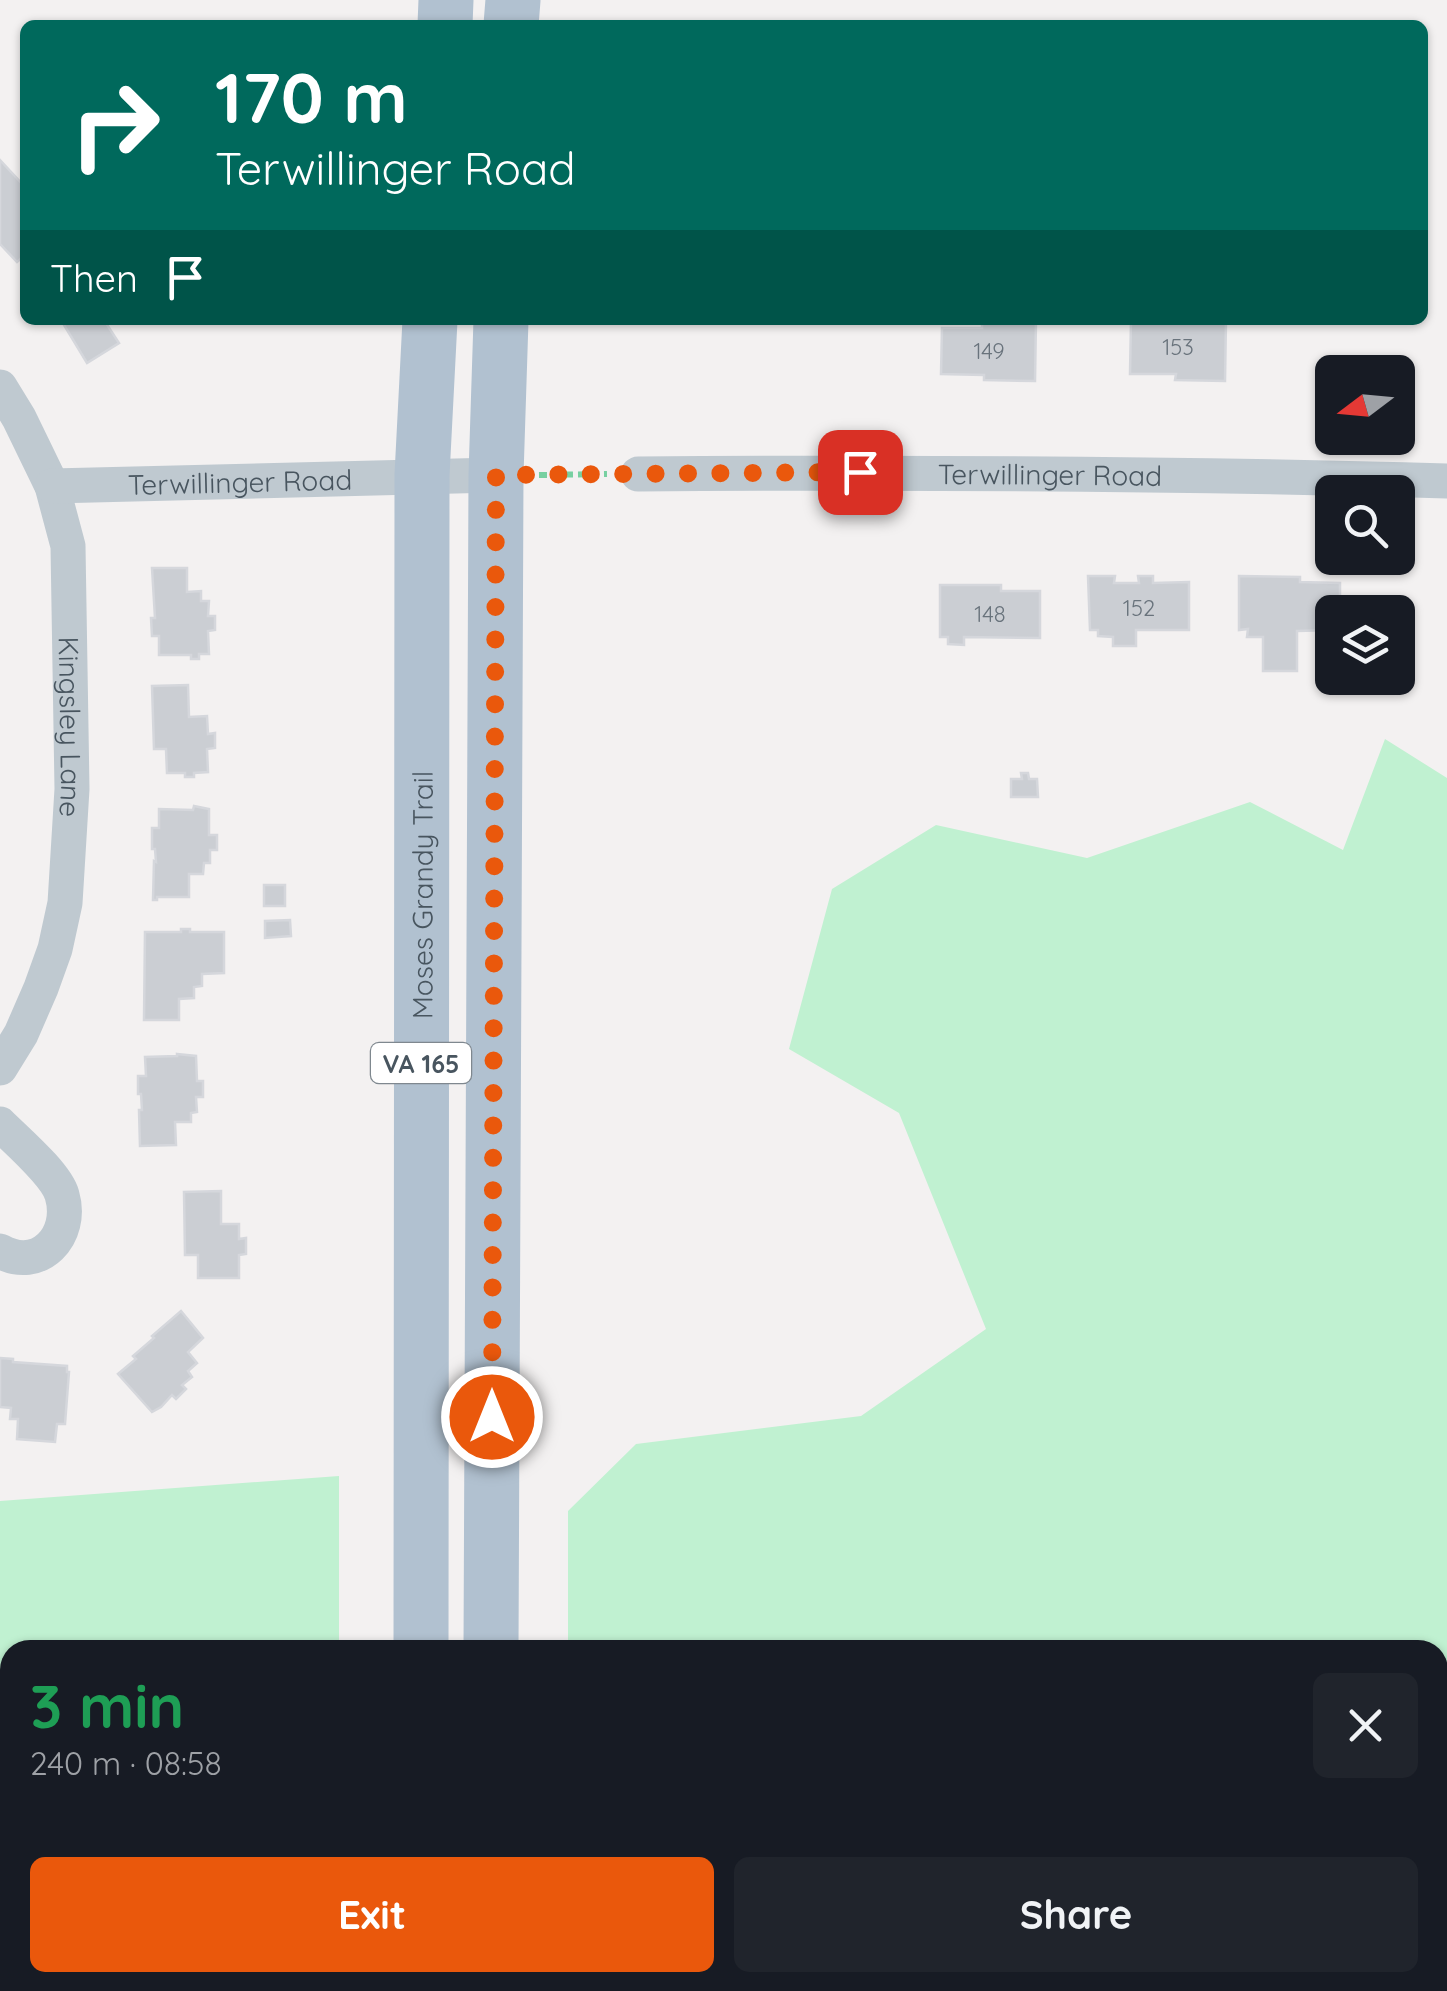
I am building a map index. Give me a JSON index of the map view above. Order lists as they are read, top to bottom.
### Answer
{
  "streets": {
    "main road": ["Moses Grandy Trail", "VA 165"],
    "street": ["Terwillinger Road", "Kingsley Lane"]
  },
  "crossings": [
    ["Terwillinger Road", "Kingsley Lane"],
    ["Terwillinger Road", "Moses Grandy Trail"],
    ["Terwillinger Road", "VA 165"]
  ],
  "house_numbers": [
    "153",
    "149",
    "152",
    "148"
  ],
  "north": "left",
  "page": {
    "turn": ["170 m", "Terwillinger Road"],
    "then": "Then",
    "heading": ["3 min", "240 m · 08:58"],
    "buttons": ["Exit", "Share"]
  }
}
